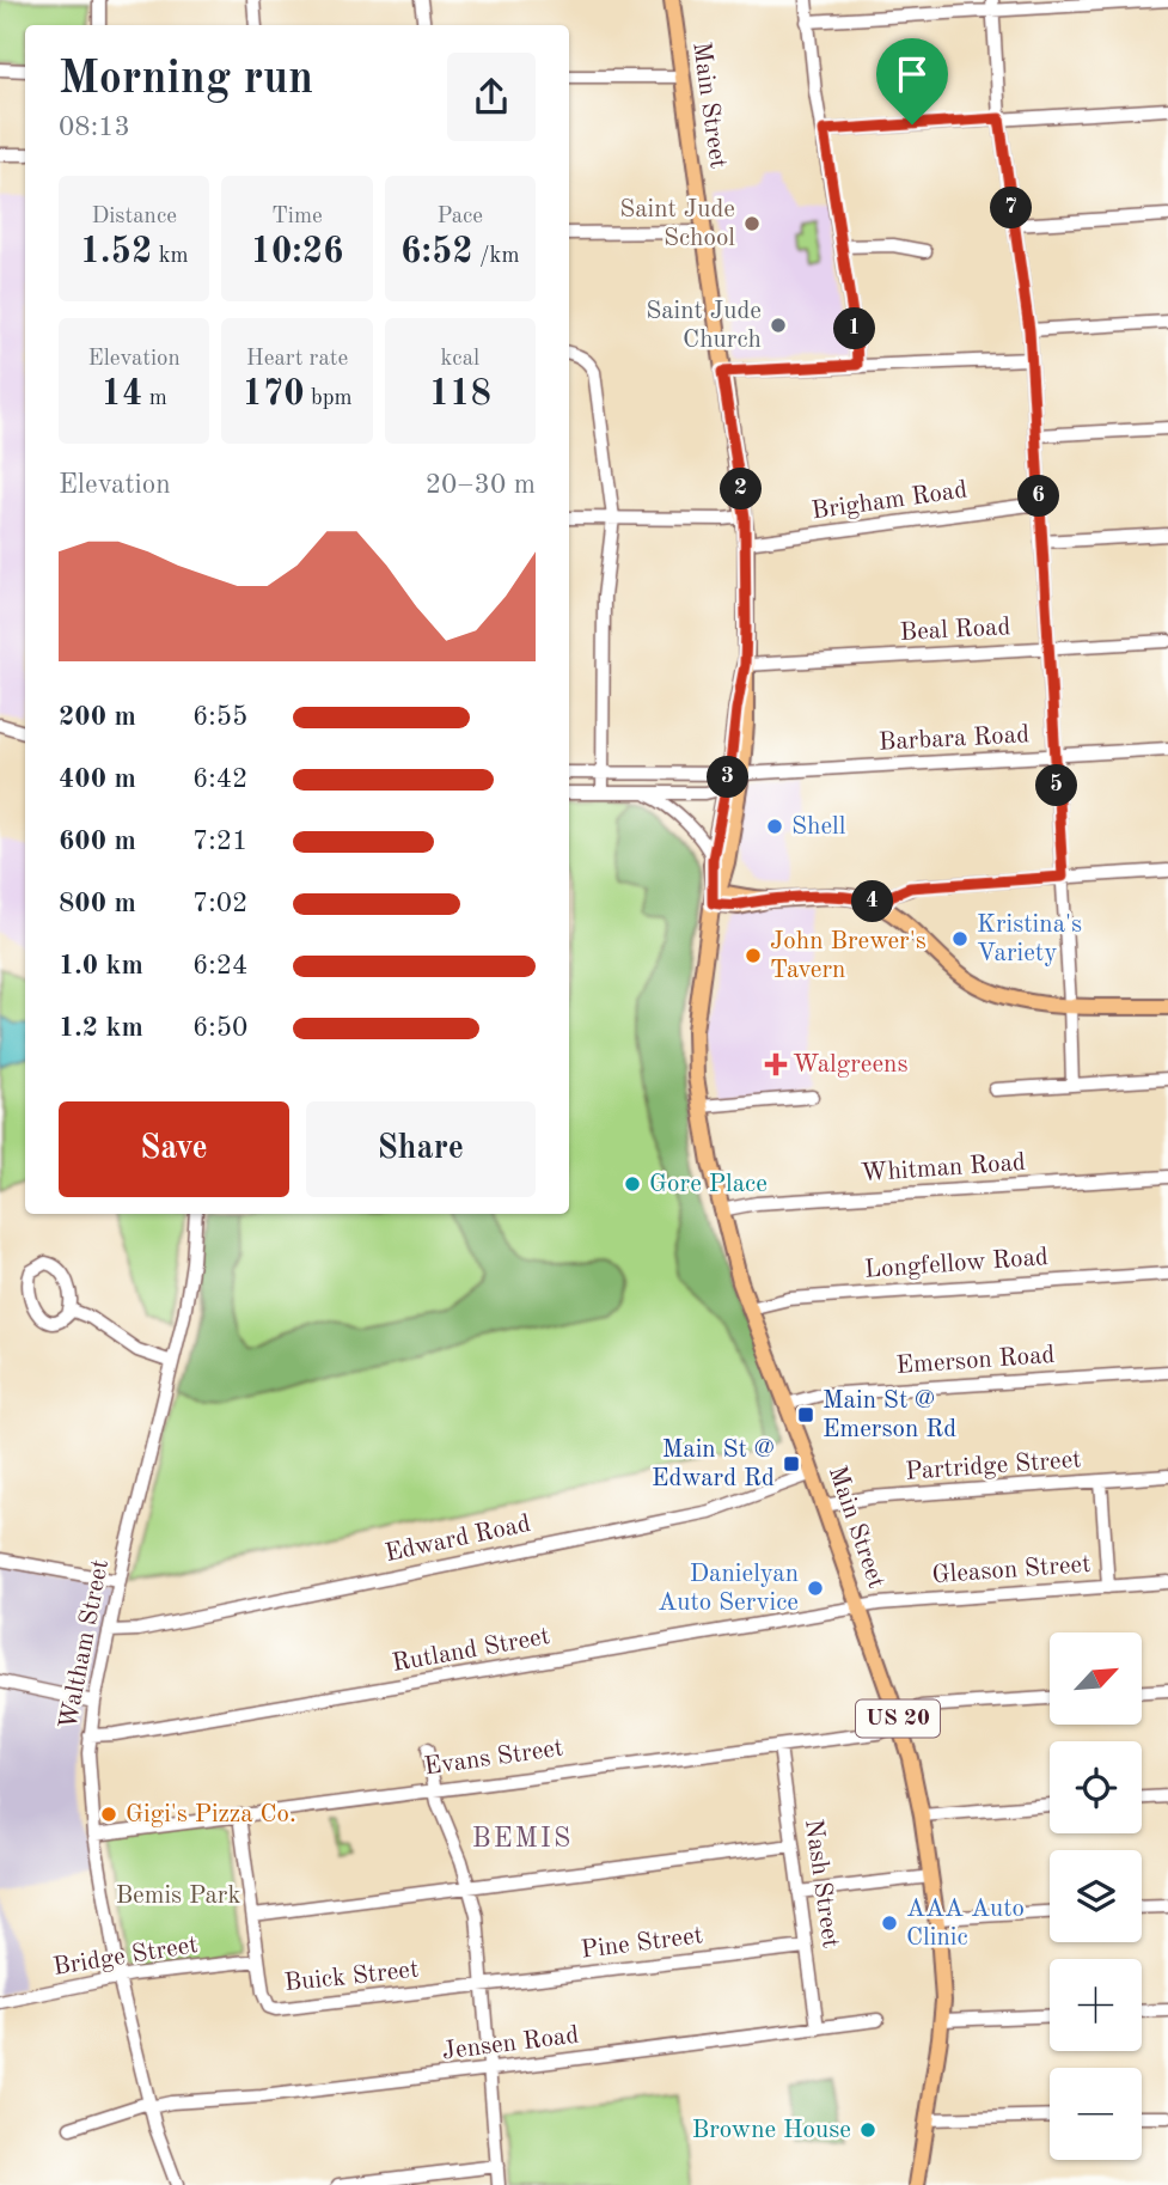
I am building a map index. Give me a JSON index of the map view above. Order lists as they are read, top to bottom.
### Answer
{
  "streets": {
    "main road": ["Main Street", "US 20"],
    "street": [
      "Brigham Road",
      "Beal Road",
      "Barbara Road",
      "Whitman Road",
      "Longfellow Road",
      "Emerson Road",
      "Partridge Street",
      "Edward Road",
      "Gleason Street",
      "Waltham Street",
      "Rutland Street",
      "Evans Street",
      "Nash Street",
      "Pine Street",
      "Bridge Street",
      "Buick Street",
      "Jensen Road"
    ]
  },
  "crossings": [
    ["Main Street", "Brigham Road"],
    ["Main Street", "Beal Road"],
    ["Main Street", "Barbara Road"],
    ["Main Street", "Whitman Road"],
    ["Main Street", "Longfellow Road"],
    ["Main Street", "Emerson Road"],
    ["Main Street", "Partridge Street"],
    ["Main Street", "Edward Road"],
    ["Main Street", "Gleason Street"],
    ["Main Street", "Rutland Street"],
    ["Main Street", "Evans Street"],
    ["Edward Road", "Waltham Street"],
    ["Gleason Street", "Rutland Street"],
    ["Waltham Street", "Rutland Street"],
    ["Waltham Street", "Evans Street"],
    ["Waltham Street", "Bridge Street"],
    ["Waltham Street", "Jensen Road"],
    ["Evans Street", "Nash Street"],
    ["Evans Street", "Buick Street"],
    ["Nash Street", "Pine Street"],
    ["Nash Street", "Jensen Road"],
    ["Pine Street", "Buick Street"],
    ["Bridge Street", "Buick Street"]
  ],
  "districts": ["BEMIS"],
  "parks": ["Bemis Park"],
  "places": {
    "other": [
      "Saint Jude School",
      "Saint Jude Church",
      "Shell",
      "Kristina's Variety",
      "John Brewer's Tavern",
      "Gore Place",
      "Danielyan Auto Service",
      "Gigi's Pizza Co.",
      "AAA Auto Clinic",
      "Browne House"
    ],
    "health": ["Walgreens"],
    "transit": ["Main St @ Emerson Rd", "Main St @ Edward Rd"]
  },
  "north": "top right",
  "page": {
    "heading": ["Morning run", "08:13"],
    "stats": [
      ["Distance", "1.52 km"],
      ["Time", "10:26"],
      ["Pace", "6:52 /km"],
      ["Elevation", "14 m"],
      ["Heart rate", "170 bpm"],
      ["kcal", "118"]
    ],
    "pins": [
      "7",
      "1",
      "2",
      "6",
      "3",
      "5",
      "4"
    ],
    "chart": ["Elevation", "20–30 m"],
    "list": [
      {
        "name": "200 m",
        "note": "6:55"
      },
      {
        "name": "400 m",
        "note": "6:42"
      },
      {
        "name": "600 m",
        "note": "7:21"
      },
      {
        "name": "800 m",
        "note": "7:02"
      },
      {
        "name": "1.0 km",
        "note": "6:24"
      },
      {
        "name": "1.2 km",
        "note": "6:50"
      }
    ],
    "buttons": ["Save", "Share"],
    "map_buttons": ["+", "−"]
  }
}
